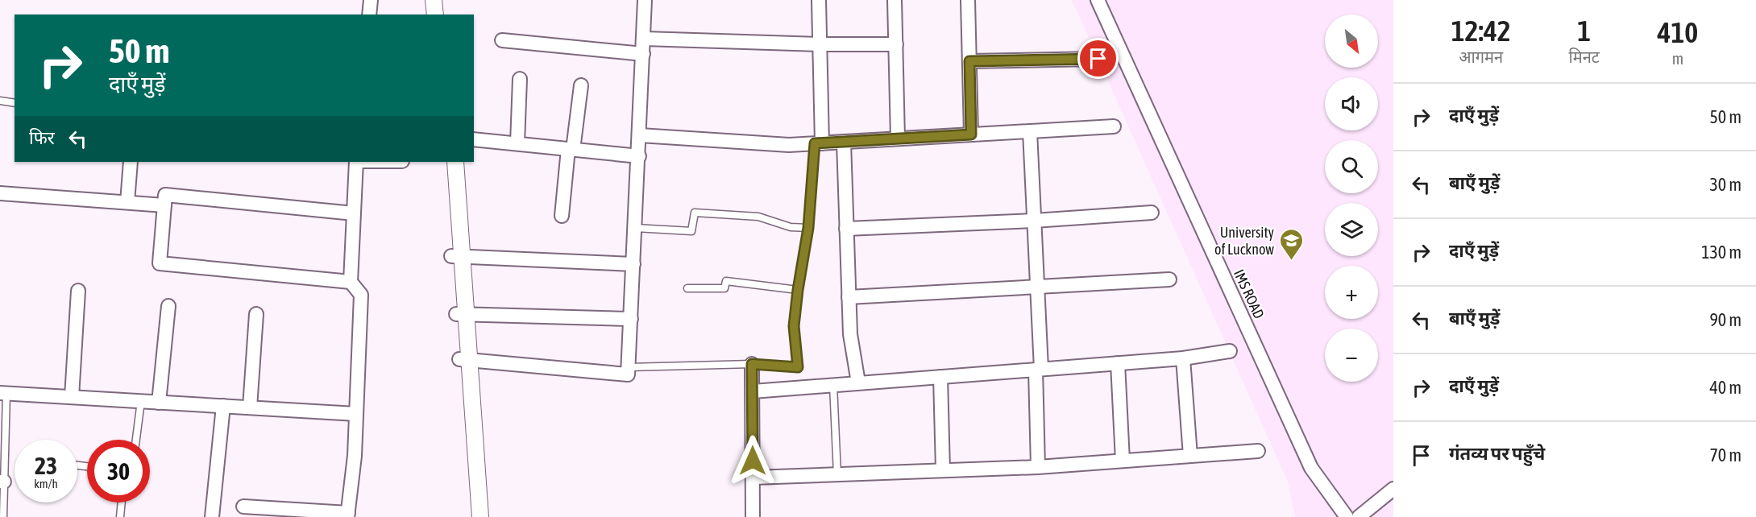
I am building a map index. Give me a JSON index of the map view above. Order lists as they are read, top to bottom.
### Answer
{
  "streets": {
    "street": ["IMS ROAD"]
  },
  "places": {
    "school or university": ["University of Lucknow"]
  },
  "north": "bottom right",
  "page": {
    "eta": [
      "12:42",
      "आगमन",
      "1",
      "मिनट",
      "410",
      "m"
    ],
    "map_buttons": ["+", "−"],
    "turn": ["50 m", "दाएँ मुड़ें"],
    "list": [
      {
        "name": "दाएँ मुड़ें",
        "value": "50 m"
      },
      {
        "name": "बाएँ मुड़ें",
        "value": "30 m"
      },
      {
        "name": "दाएँ मुड़ें",
        "value": "130 m"
      },
      {
        "name": "बाएँ मुड़ें",
        "value": "90 m"
      },
      {
        "name": "दाएँ मुड़ें",
        "value": "40 m"
      },
      {
        "name": "गंतव्य पर पहुँचे",
        "value": "70 m"
      }
    ],
    "then": "फिर",
    "speed": "23 km/h",
    "limit": "30"
  }
}
